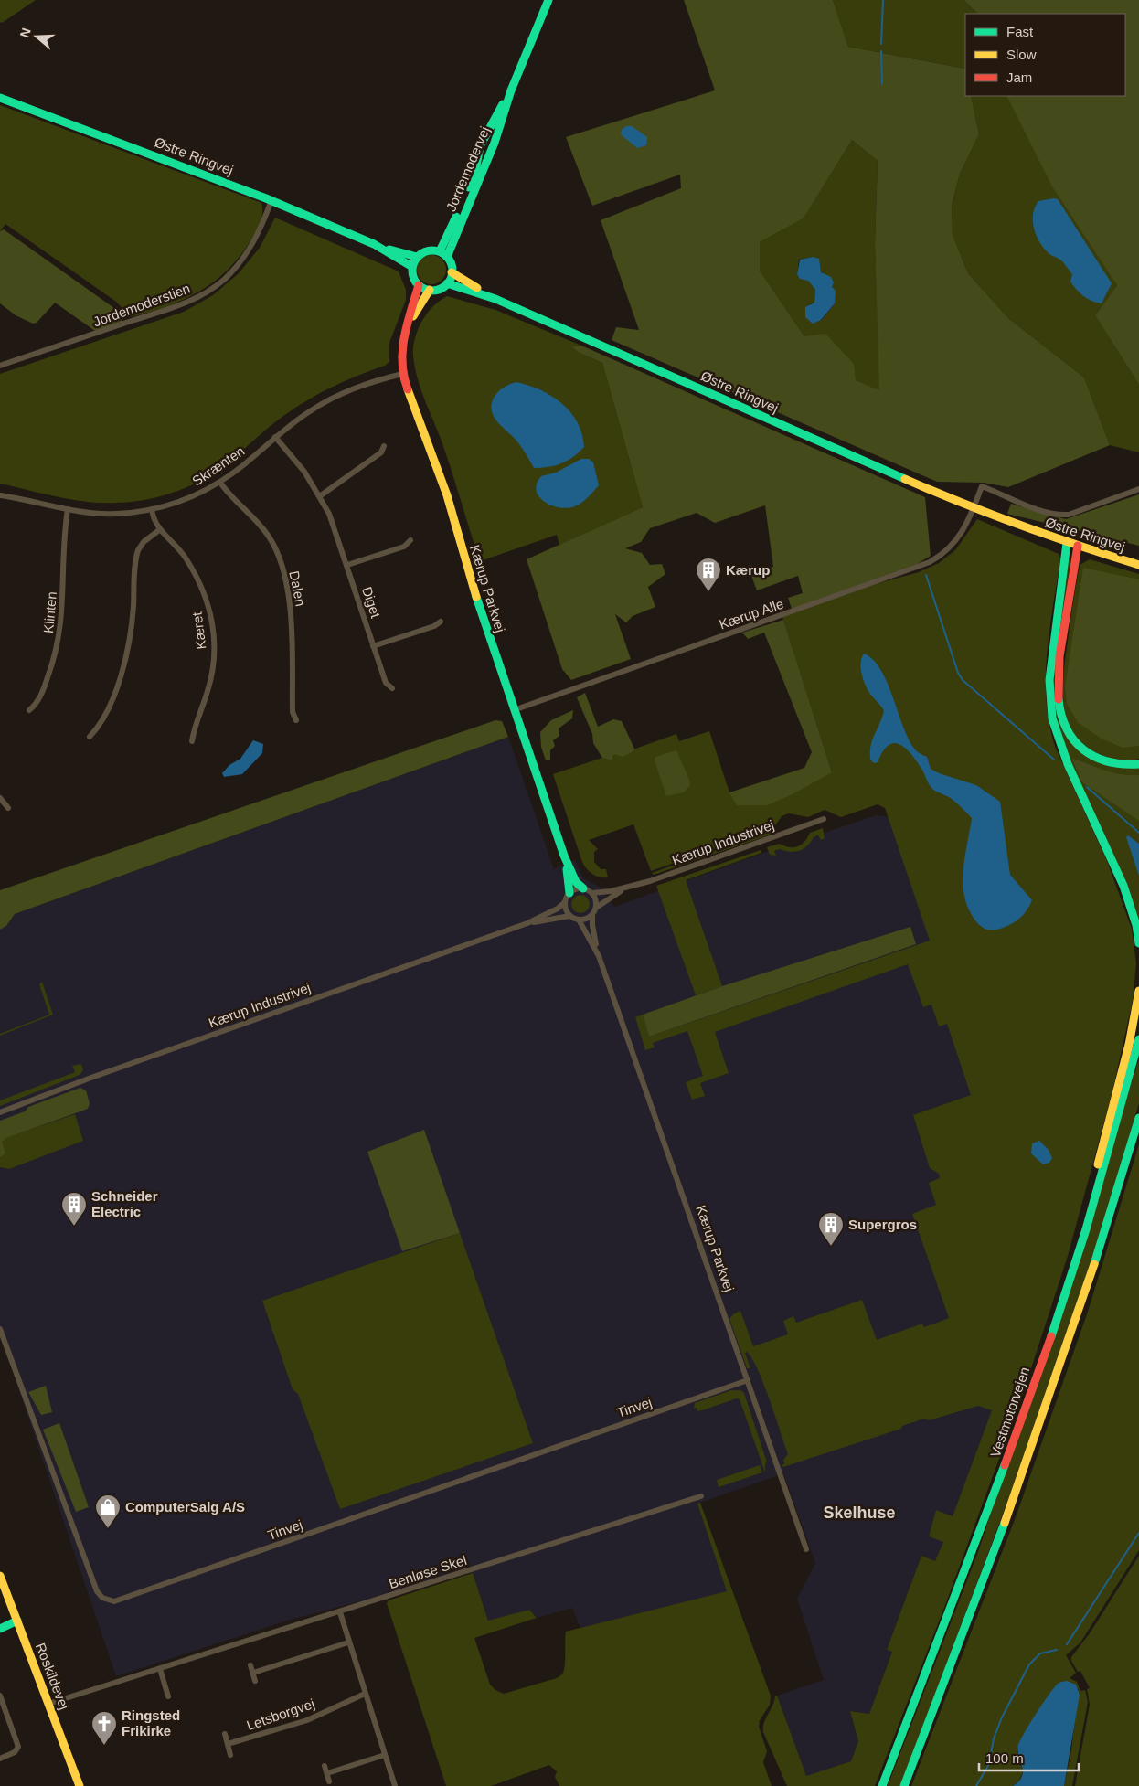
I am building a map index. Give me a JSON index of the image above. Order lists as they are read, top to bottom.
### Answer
{
  "streets": {
    "main road": [
      "Østre Ringvej",
      "Jordemodervej",
      "Kærup Parkvej",
      "Vestmotorvejen",
      "Roskildevej"
    ],
    "street": [
      "Jordemoderstien",
      "Skrænten",
      "Dalen",
      "Diget",
      "Klinten",
      "Kærup Alle",
      "Kæret",
      "Kærup Industrivej",
      "Tinvej",
      "Benløse Skel",
      "Letsborgvej"
    ]
  },
  "crossings": [
    ["Østre Ringvej", "Jordemodervej"],
    ["Østre Ringvej", "Jordemoderstien"],
    ["Østre Ringvej", "Kærup Parkvej"],
    ["Østre Ringvej", "Kærup Alle"],
    ["Jordemodervej", "Kærup Parkvej"],
    ["Skrænten", "Dalen"],
    ["Skrænten", "Kærup Parkvej"],
    ["Skrænten", "Diget"],
    ["Skrænten", "Klinten"],
    ["Skrænten", "Kæret"],
    ["Kærup Parkvej", "Kærup Alle"],
    ["Kærup Parkvej", "Kærup Industrivej"],
    ["Kærup Parkvej", "Tinvej"],
    ["Benløse Skel", "Roskildevej"]
  ],
  "districts": ["Skelhuse"],
  "places": {
    "building": ["Kærup", "Schneider Electric", "Supergros"],
    "shop": ["ComputerSalg A/S"],
    "church": ["Ringsted Frikirke"]
  },
  "legend": ["Fast", "Slow", "Jam"],
  "scale_bar": "100 m",
  "north": "left"
}
